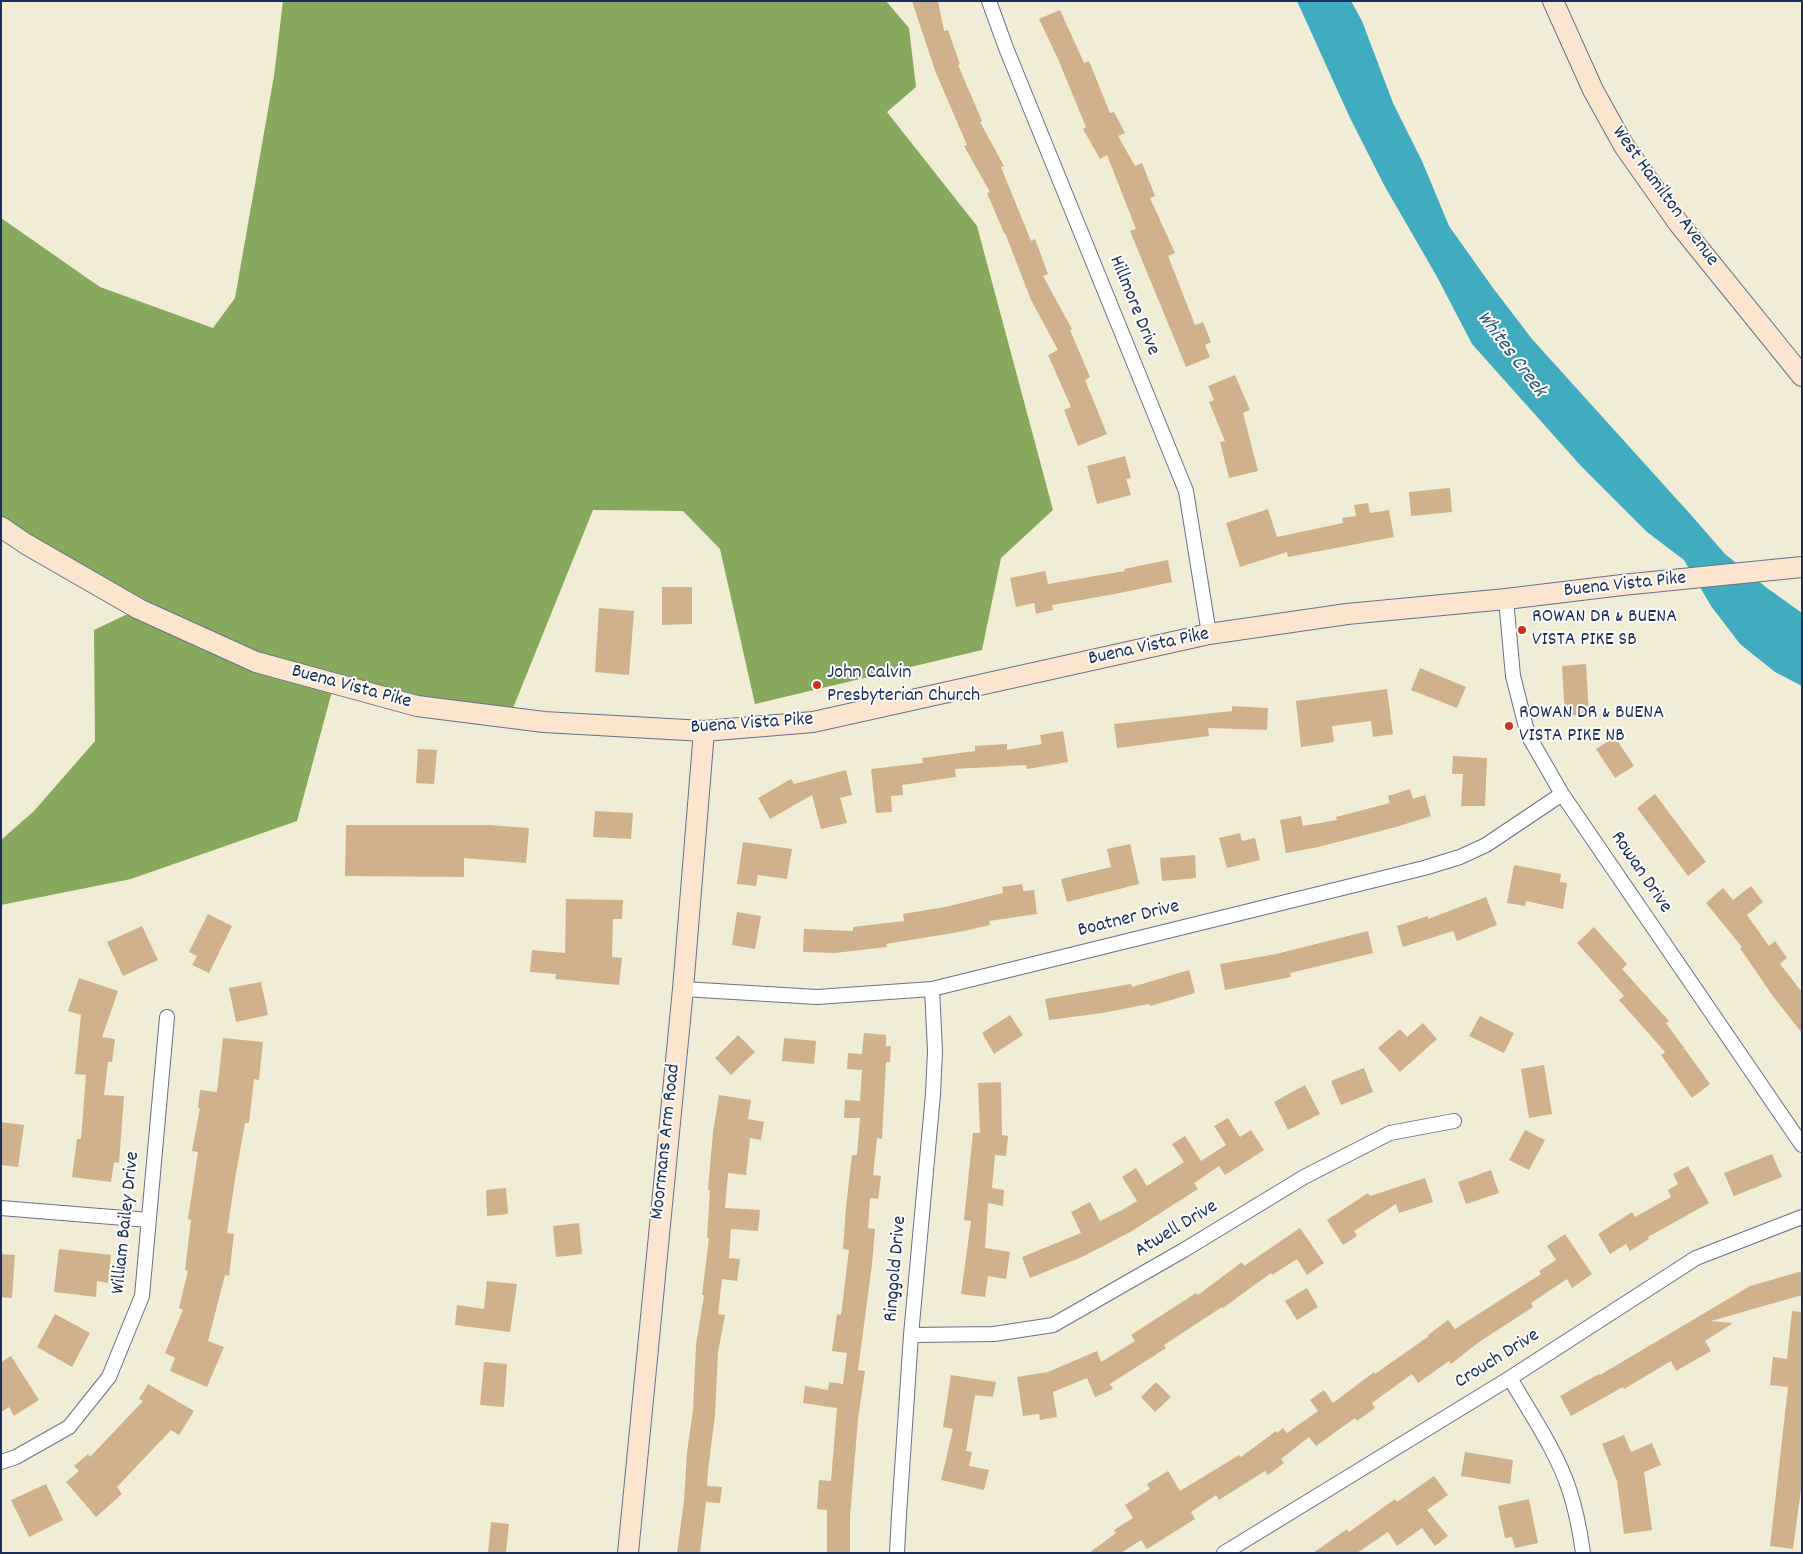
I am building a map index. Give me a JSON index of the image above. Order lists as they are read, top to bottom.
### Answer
{
  "streets": {
    "main road": ["West Hamilton Avenue", "Buena Vista Pike", "Moormans Arm Road"],
    "street": [
      "Hillmore Drive",
      "Rowan Drive",
      "Boatner Drive",
      "William Bailey Drive",
      "Atwell Drive",
      "Ringgold Drive",
      "Crouch Drive"
    ]
  },
  "crossings": [
    ["Hillmore Drive", "Buena Vista Pike"],
    ["Buena Vista Pike", "Rowan Drive"],
    ["Buena Vista Pike", "Moormans Arm Road"],
    ["Rowan Drive", "Boatner Drive"],
    ["Boatner Drive", "Moormans Arm Road"],
    ["Boatner Drive", "Ringgold Drive"],
    ["Atwell Drive", "Ringgold Drive"]
  ],
  "water": ["Whites Creek"],
  "places": ["ROWAN DR & BUENA VISTA PIKE SB", "John Calvin Presbyterian Church", "ROWAN DR & BUENA VISTA PIKE NB"]
}
